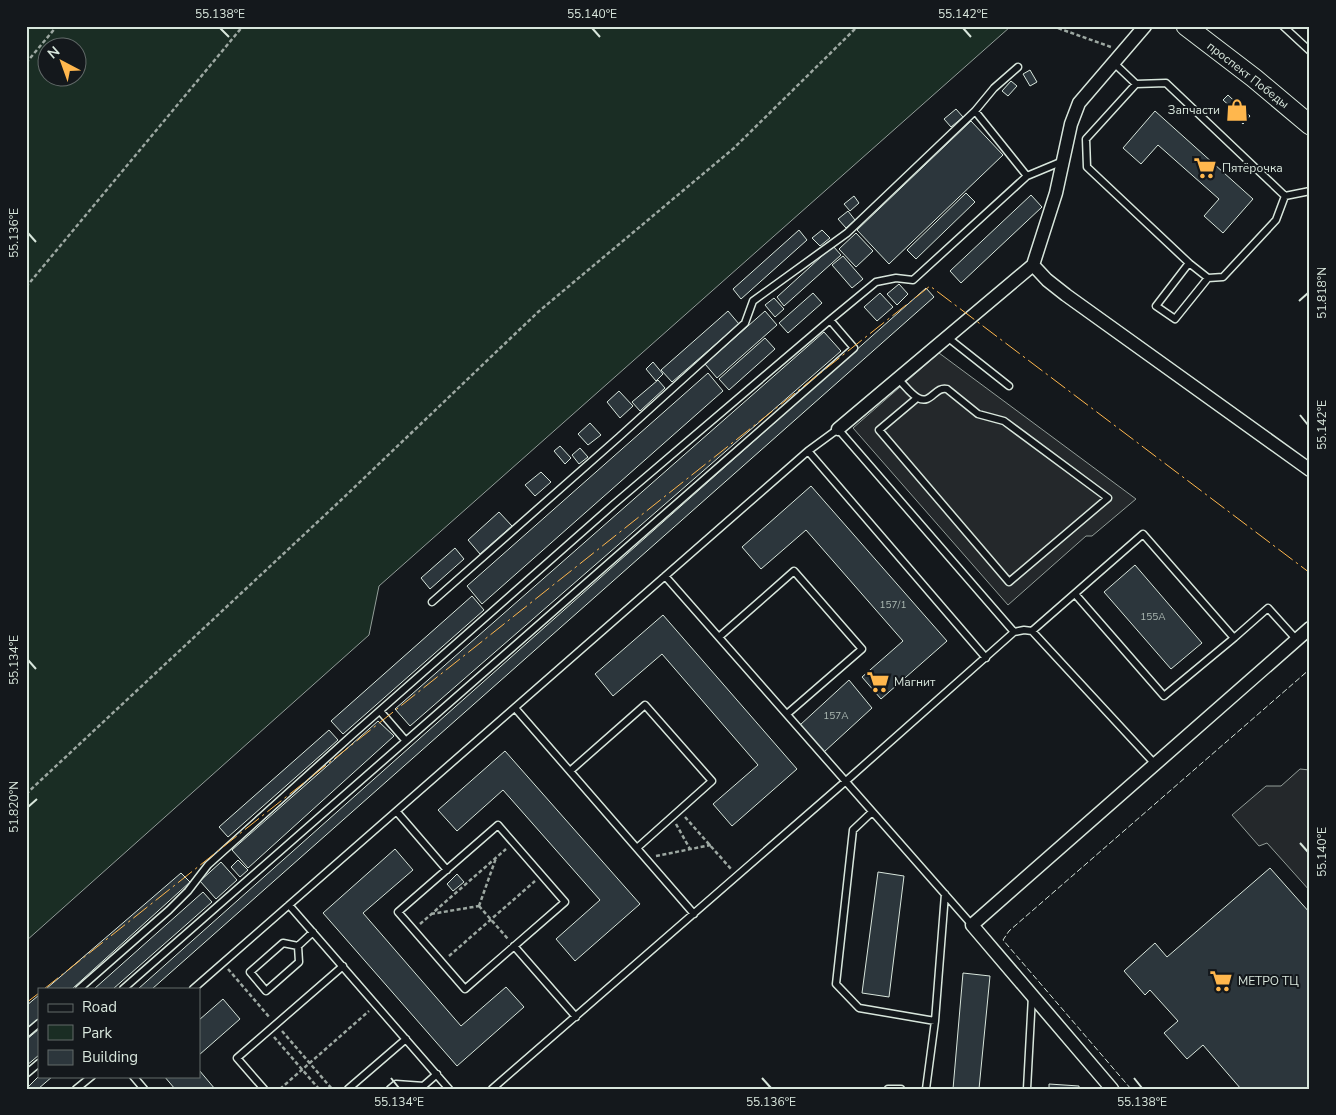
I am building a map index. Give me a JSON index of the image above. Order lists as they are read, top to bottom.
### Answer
{
  "streets": {
    "main road": ["проспект Победы"]
  },
  "places": {
    "shop": ["Запчасти"],
    "supermarket": ["Пятёрочка", "Магнит", "МЕТРО ТЦ"]
  },
  "house_numbers": ["157/1", "155А", "157А"],
  "legend": ["Road", "Park", "Building"],
  "north": "top left",
  "coordinates": [
    "55.138°E",
    "55.140°E",
    "55.142°E",
    "55.136°E",
    "51.818°N",
    "55.134°E",
    "51.820°N"
  ]
}
